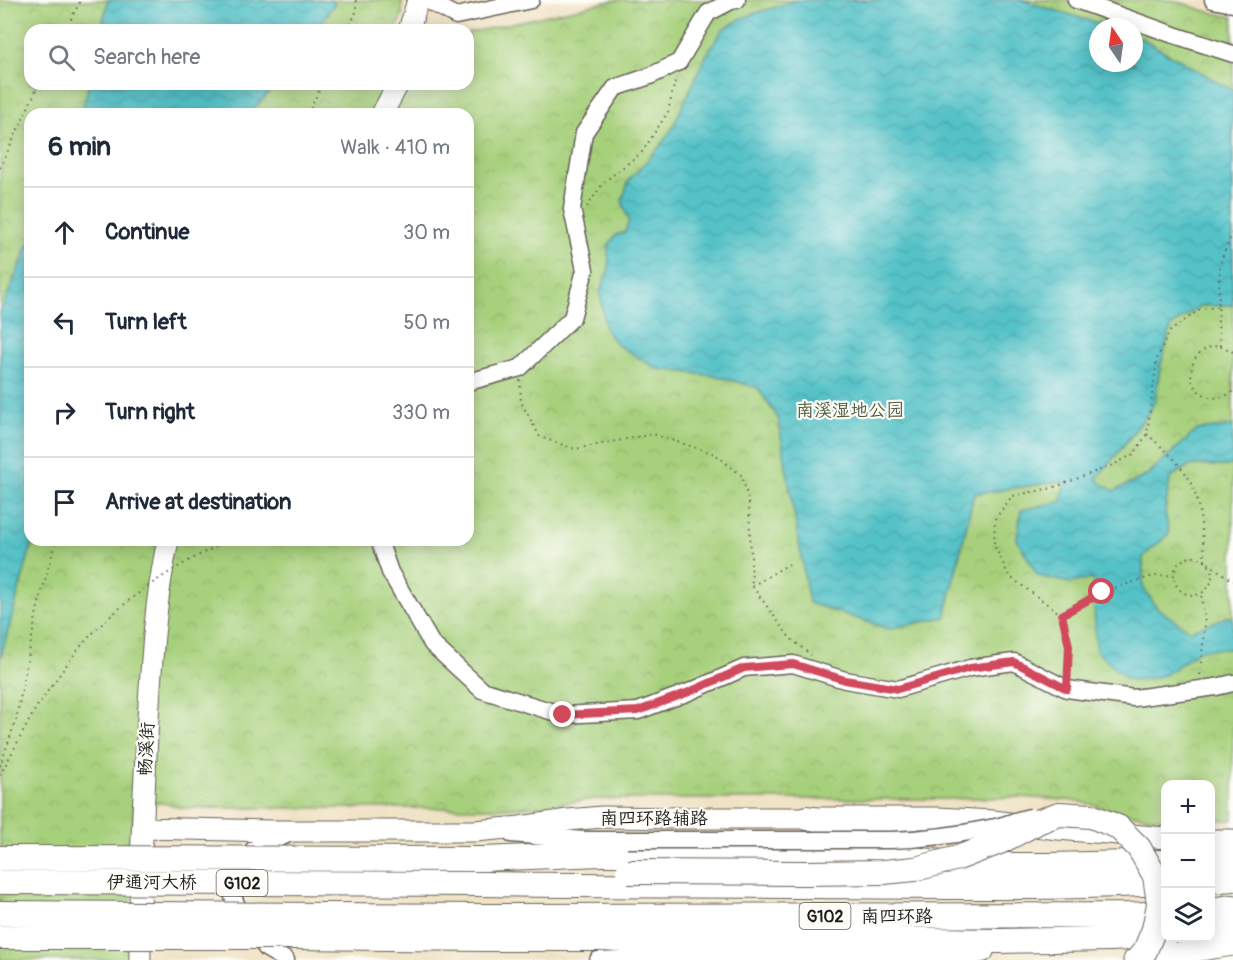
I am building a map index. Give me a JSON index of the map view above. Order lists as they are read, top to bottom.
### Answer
{
  "streets": {
    "highway": ["伊通河大桥", "G102", "南四环路"],
    "main road": ["畅溪街", "南四环路辅路"]
  },
  "crossings": [
    ["畅溪街", "南四环路辅路"],
    ["伊通河大桥", "南四环路"]
  ],
  "parks": ["南溪湿地公园"],
  "north": "top",
  "page": {
    "search": "Search here",
    "heading": ["6 min", "Walk · 410 m"],
    "list": [
      ["Continue", "30 m"],
      ["Turn left", "50 m"],
      ["Turn right", "330 m"],
      "Arrive at destination"
    ],
    "map_buttons": ["+", "−"]
  }
}
